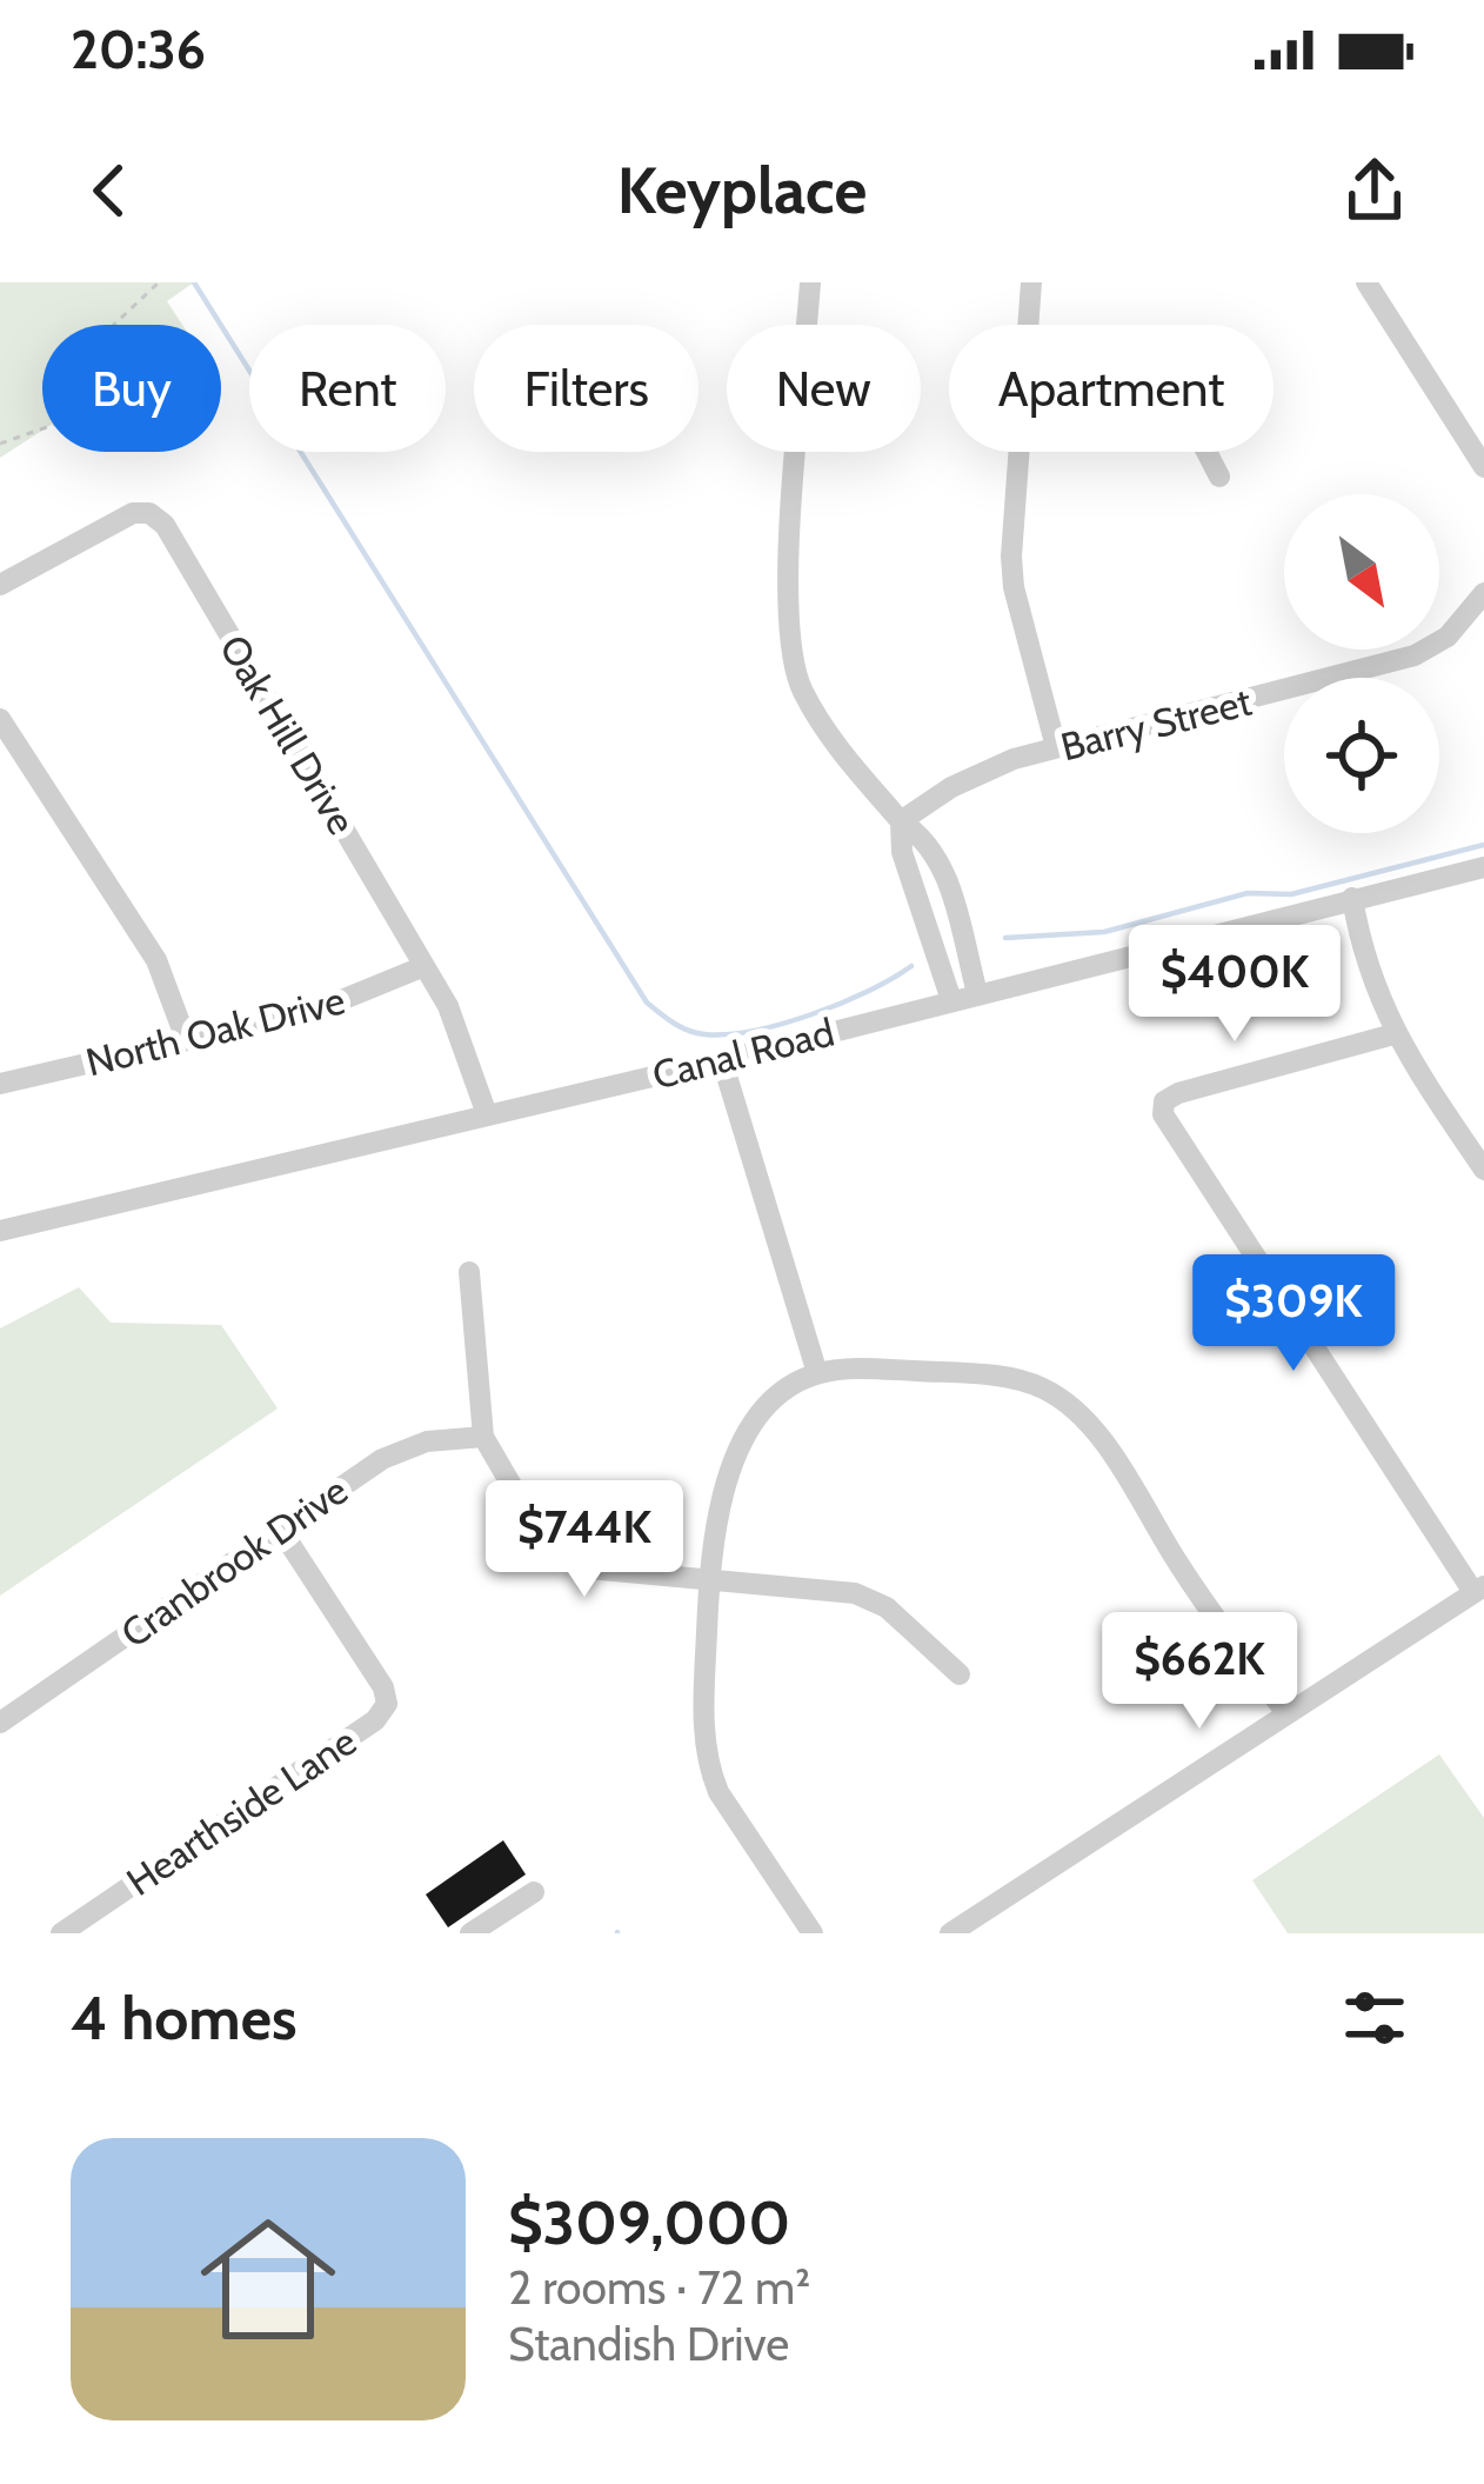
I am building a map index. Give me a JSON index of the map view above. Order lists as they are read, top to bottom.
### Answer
{
  "streets": {
    "street": [
      "Barry Street",
      "Oak Hill Drive",
      "North Oak Drive",
      "Canal Road",
      "Cranbrook Drive",
      "Hearthside Lane"
    ]
  },
  "crossings": [
    ["Oak Hill Drive", "North Oak Drive"],
    ["Oak Hill Drive", "Canal Road"],
    ["Cranbrook Drive", "Hearthside Lane"]
  ],
  "north": "bottom right",
  "page": {
    "status": "20:36",
    "header": "Keyplace",
    "chip": [
      "Buy",
      "Rent",
      "Filters",
      "New",
      "Apartment"
    ],
    "price": [
      "$400K",
      "$309K",
      "$744K",
      "$662K"
    ],
    "heading": "4 homes",
    "list": [
      {
        "name": "$309,000",
        "note": "2 rooms · 72 m² · Standish Drive"
      }
    ]
  }
}
